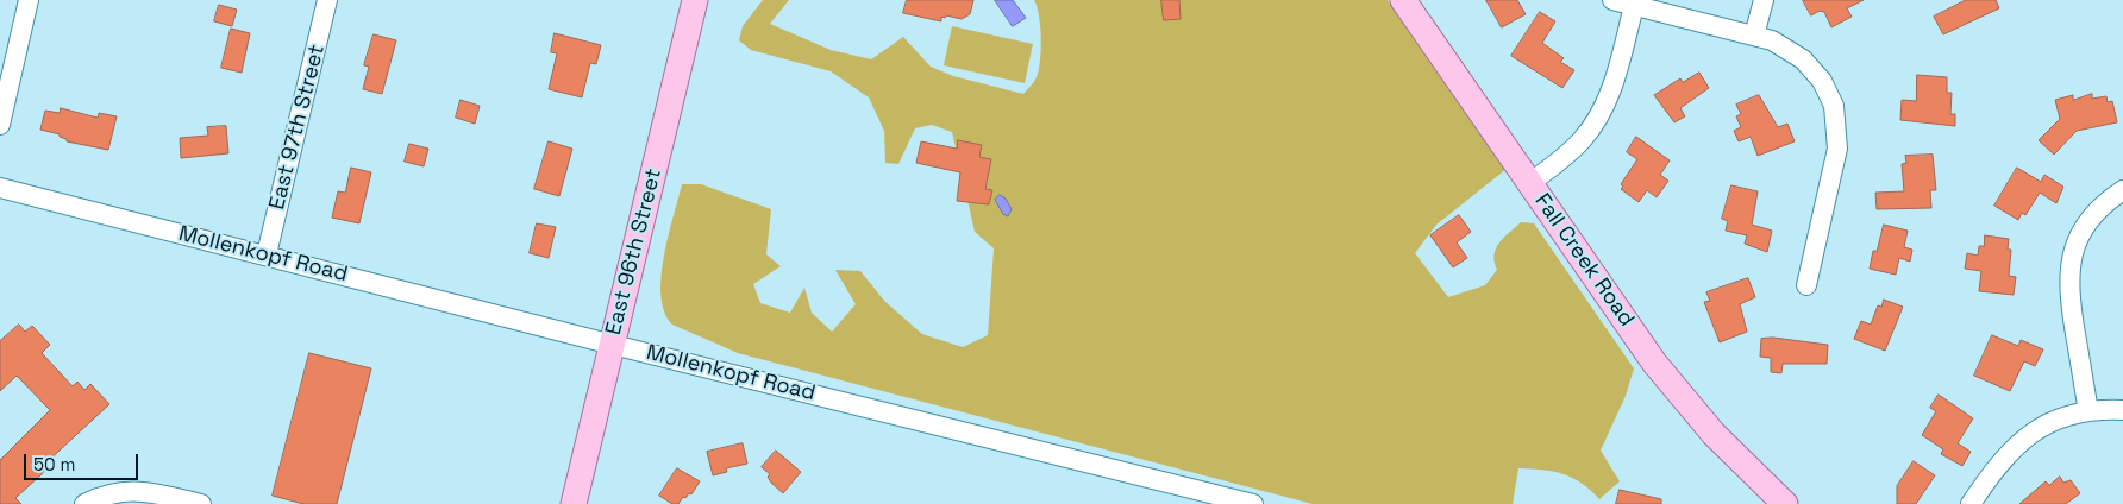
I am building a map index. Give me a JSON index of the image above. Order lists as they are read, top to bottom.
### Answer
{
  "streets": {
    "main road": ["East 96th Street", "Fall Creek Road"],
    "street": ["East 97th Street", "Mollenkopf Road"]
  },
  "crossings": [
    ["East 97th Street", "Mollenkopf Road"],
    ["East 96th Street", "Mollenkopf Road"]
  ],
  "scale_bar": "50 m"
}
